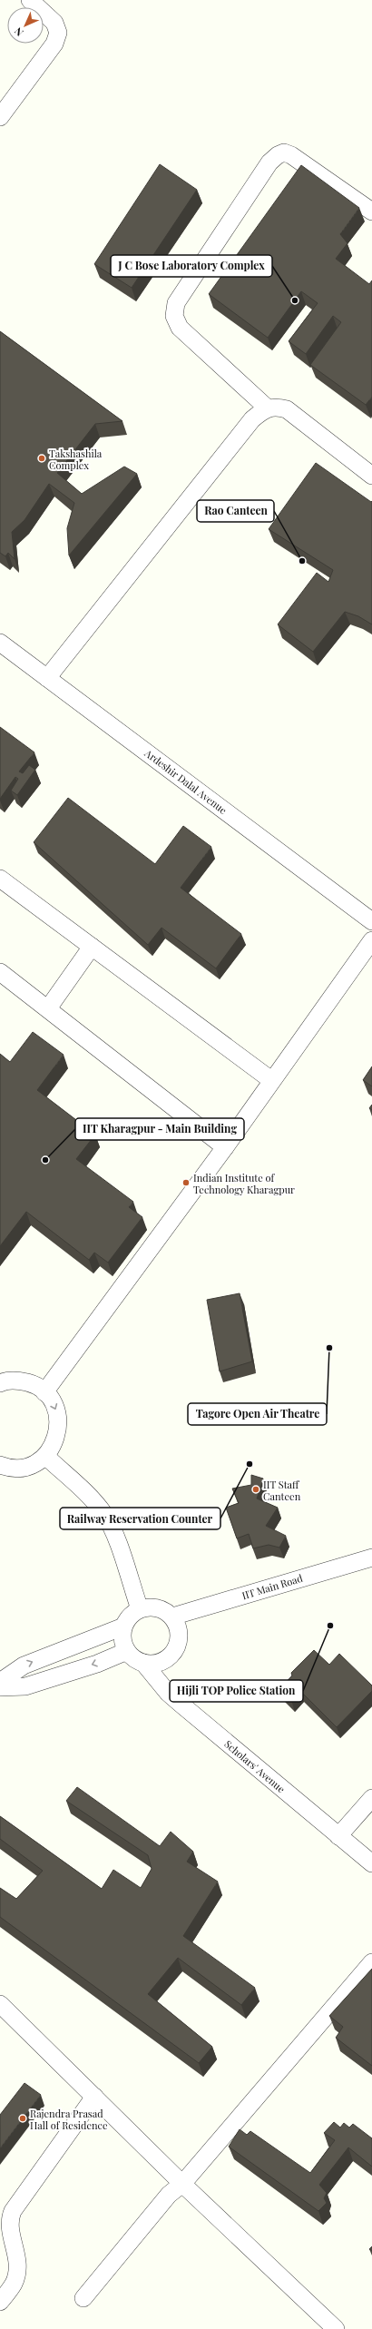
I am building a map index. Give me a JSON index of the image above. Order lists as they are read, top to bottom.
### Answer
{
  "streets": {
    "street": ["Ardeshir Dalal Avenue", "IIT Main Road", "Scholars' Avenue"]
  },
  "crossings": [
    ["IIT Main Road", "Scholars' Avenue"]
  ],
  "places": [
    "J C Bose Laboratory Complex",
    "Takshashila Complex",
    "Rao Canteen",
    "IIT Kharagpur - Main Building",
    "Indian Institute of Technology Kharagpur",
    "Tagore Open Air Theatre",
    "Railway Reservation Counter",
    "IIT Staff Canteen",
    "Hijli TOP Police Station",
    "Rajendra Prasad Hall of Residence"
  ],
  "north": "bottom left"
}
